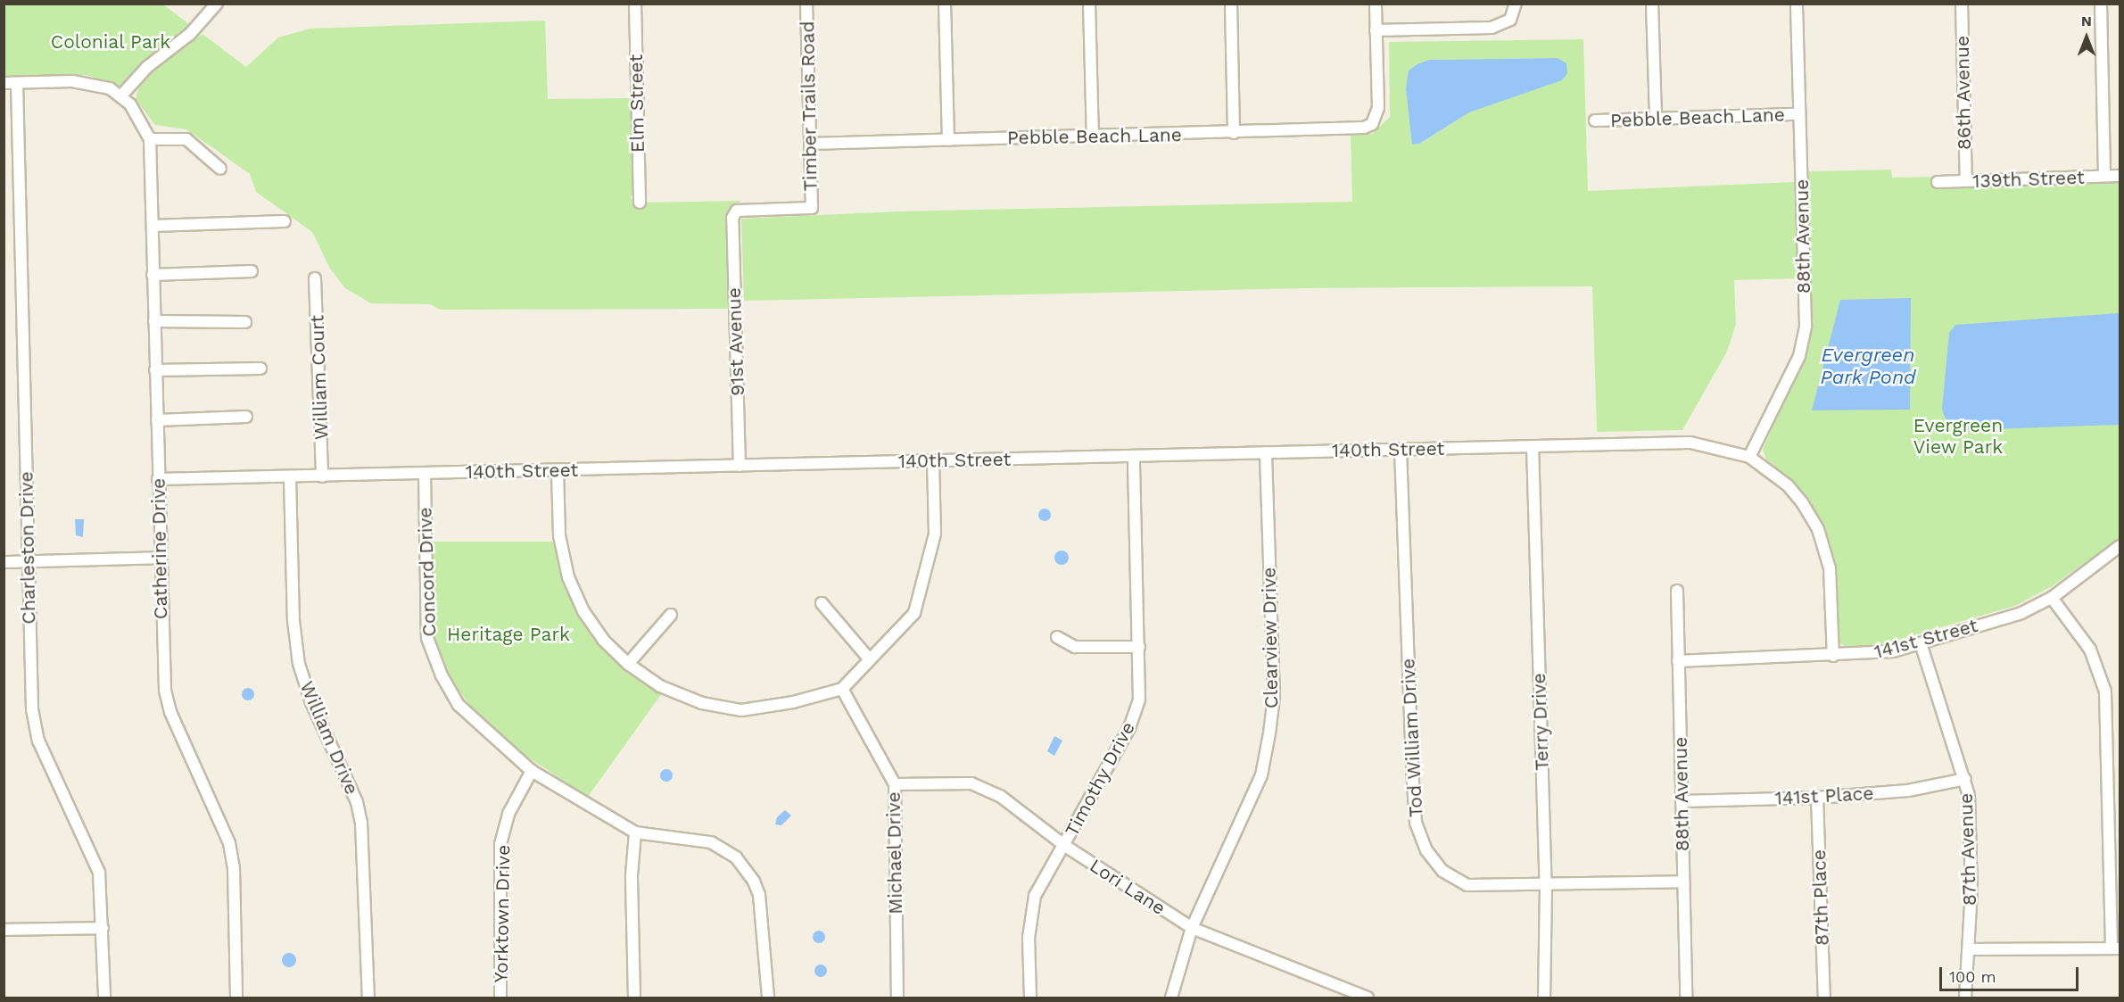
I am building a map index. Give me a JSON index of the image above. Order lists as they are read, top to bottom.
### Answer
{
  "streets": {
    "street": [
      "86th Avenue",
      "Elm Street",
      "Timber Trails Road",
      "Pebble Beach Lane",
      "139th Street",
      "88th Avenue",
      "91st Avenue",
      "William Court",
      "140th Street",
      "Charleston Drive",
      "Catherine Drive",
      "Concord Drive",
      "Clearview Drive",
      "141st Street",
      "Terry Drive",
      "William Drive",
      "Tod William Drive",
      "Timothy Drive",
      "141st Place",
      "87th Avenue",
      "Michael Drive",
      "Lori Lane",
      "87th Place",
      "Yorktown Drive"
    ]
  },
  "crossings": [
    ["86th Avenue", "139th Street"],
    ["Timber Trails Road", "Pebble Beach Lane"],
    ["Timber Trails Road", "91st Avenue"],
    ["Pebble Beach Lane", "88th Avenue"],
    ["88th Avenue", "140th Street"],
    ["88th Avenue", "141st Street"],
    ["88th Avenue", "Tod William Drive"],
    ["88th Avenue", "141st Place"],
    ["91st Avenue", "140th Street"],
    ["William Court", "140th Street"],
    ["140th Street", "Catherine Drive"],
    ["140th Street", "Concord Drive"],
    ["140th Street", "Clearview Drive"],
    ["140th Street", "Terry Drive"],
    ["140th Street", "William Drive"],
    ["140th Street", "Tod William Drive"],
    ["140th Street", "Timothy Drive"],
    ["Concord Drive", "Yorktown Drive"],
    ["Clearview Drive", "Lori Lane"],
    ["141st Street", "87th Avenue"],
    ["Terry Drive", "Tod William Drive"],
    ["Timothy Drive", "Lori Lane"],
    ["141st Place", "87th Avenue"],
    ["141st Place", "87th Place"],
    ["Michael Drive", "Lori Lane"]
  ],
  "water": ["Evergreen Park Pond"],
  "parks": ["Colonial Park", "Evergreen View Park", "Heritage Park"],
  "scale_bar": "100 m",
  "north": "top"
}
